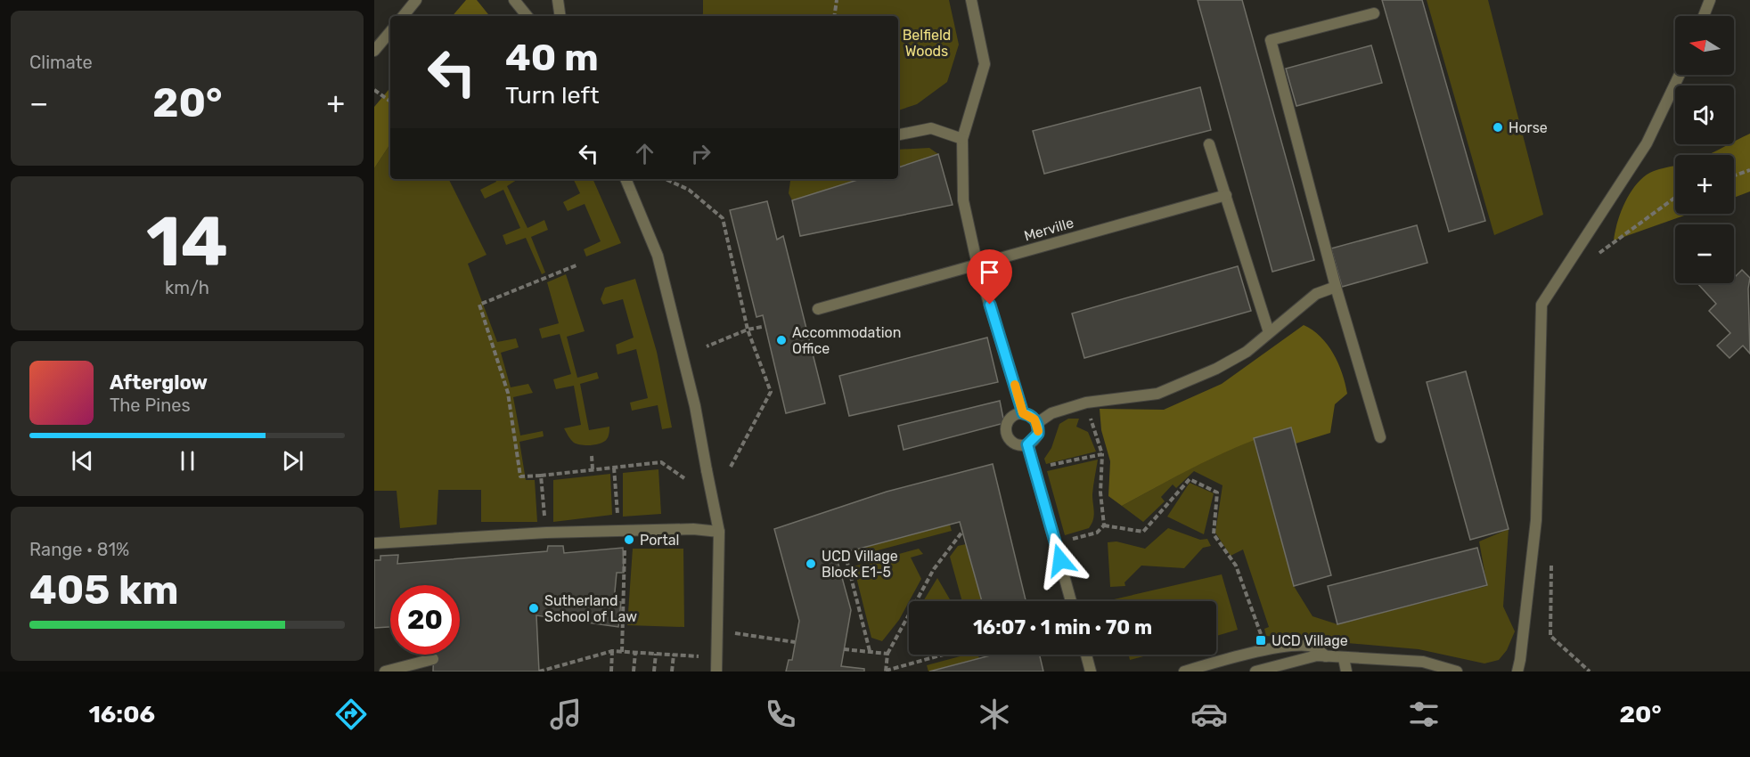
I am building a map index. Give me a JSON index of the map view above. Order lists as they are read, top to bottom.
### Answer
{
  "streets": {
    "street": ["Merville"]
  },
  "parks": ["Belfield Woods"],
  "places": {
    "other": [
      "Horse",
      "Accommodation Office",
      "Portal",
      "UCD Village Block E1-5",
      "Sutherland School of Law"
    ],
    "transit": ["UCD Village"]
  },
  "north": "left",
  "page": {
    "tile": [
      "Climate",
      ["14", "km/h"],
      ["Range · 81%", "405 km"]
    ],
    "map_buttons": ["+", "−"],
    "turn": ["40 m", "Turn left"],
    "heat": ["−", "20°", "+"],
    "song": ["Afterglow", "The Pines"],
    "limit": "20",
    "trip": "16:07 · 1 min · 70 m",
    "tabs": ["16:06", "20°"]
  }
}
